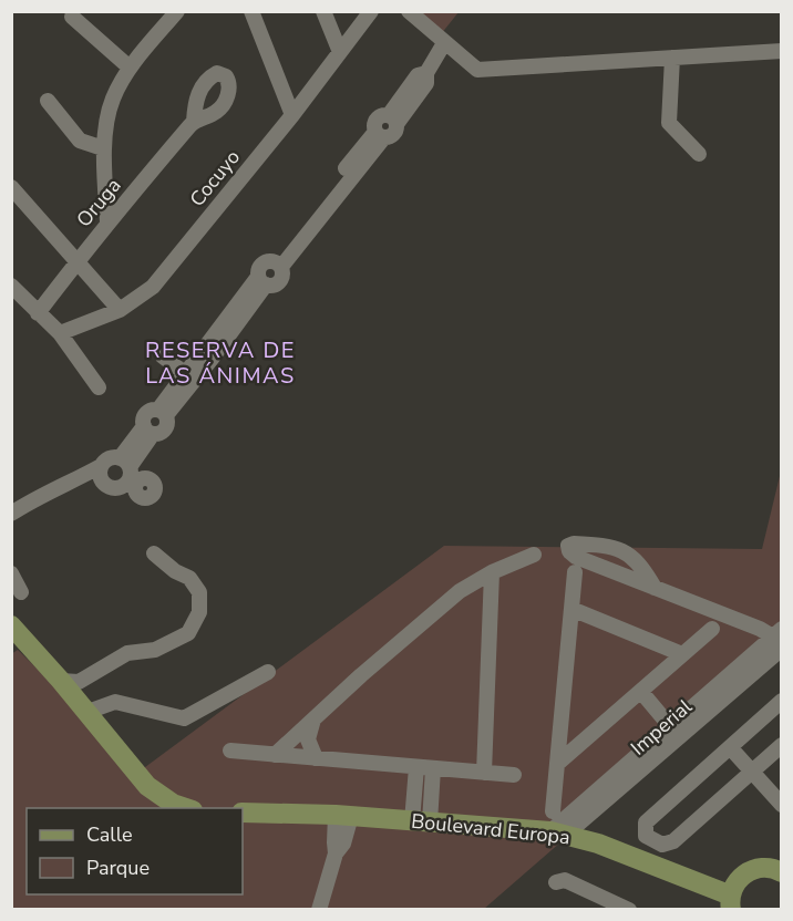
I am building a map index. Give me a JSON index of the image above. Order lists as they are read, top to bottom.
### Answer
{
  "streets": {
    "main road": ["Boulevard Europa"],
    "street": ["Cocuyo", "Oruga", "Imperial"]
  },
  "crossings": [
    ["Imperial", "Boulevard Europa"]
  ],
  "districts": ["RESERVA DE LAS ÁNIMAS"],
  "legend": ["Calle", "Parque"]
}
